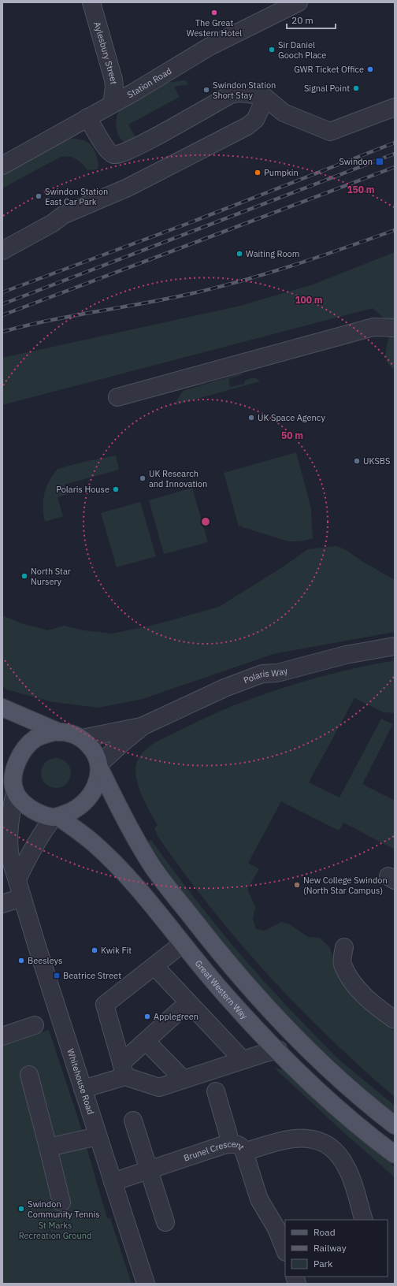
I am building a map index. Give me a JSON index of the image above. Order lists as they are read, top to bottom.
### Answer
{
  "streets": {
    "main road": ["Great Western Way"],
    "street": [
      "Aylesbury Street",
      "Station Road",
      "Polaris Way",
      "Whitehouse Road",
      "Brunel Crescent"
    ]
  },
  "crossings": [
    ["Aylesbury Street", "Station Road"],
    ["Polaris Way", "Great Western Way"],
    ["Polaris Way", "Whitehouse Road"],
    ["Great Western Way", "Whitehouse Road"],
    ["Whitehouse Road", "Brunel Crescent"]
  ],
  "parks": ["St Marks Recreation Ground"],
  "places": {
    "other": [
      "The Great Western Hotel",
      "Sir Daniel Gooch Place",
      "GWR Ticket Office",
      "Signal Point",
      "Swindon Station Short Stay",
      "Pumpkin",
      "Swindon Station East Car Park",
      "Waiting Room",
      "UK Space Agency",
      "UKSBS",
      "UK Research and Innovation",
      "Polaris House",
      "North Star Nursery",
      "New College Swindon (North Star Campus)",
      "Kwik Fit",
      "Beesleys",
      "Applegreen",
      "Swindon Community Tennis"
    ],
    "transit": ["Swindon", "Beatrice Street"]
  },
  "legend": ["Road", "Railway", "Park"],
  "scale_bar": "20 m",
  "rings": ["150 m", "100 m", "50 m"]
}
